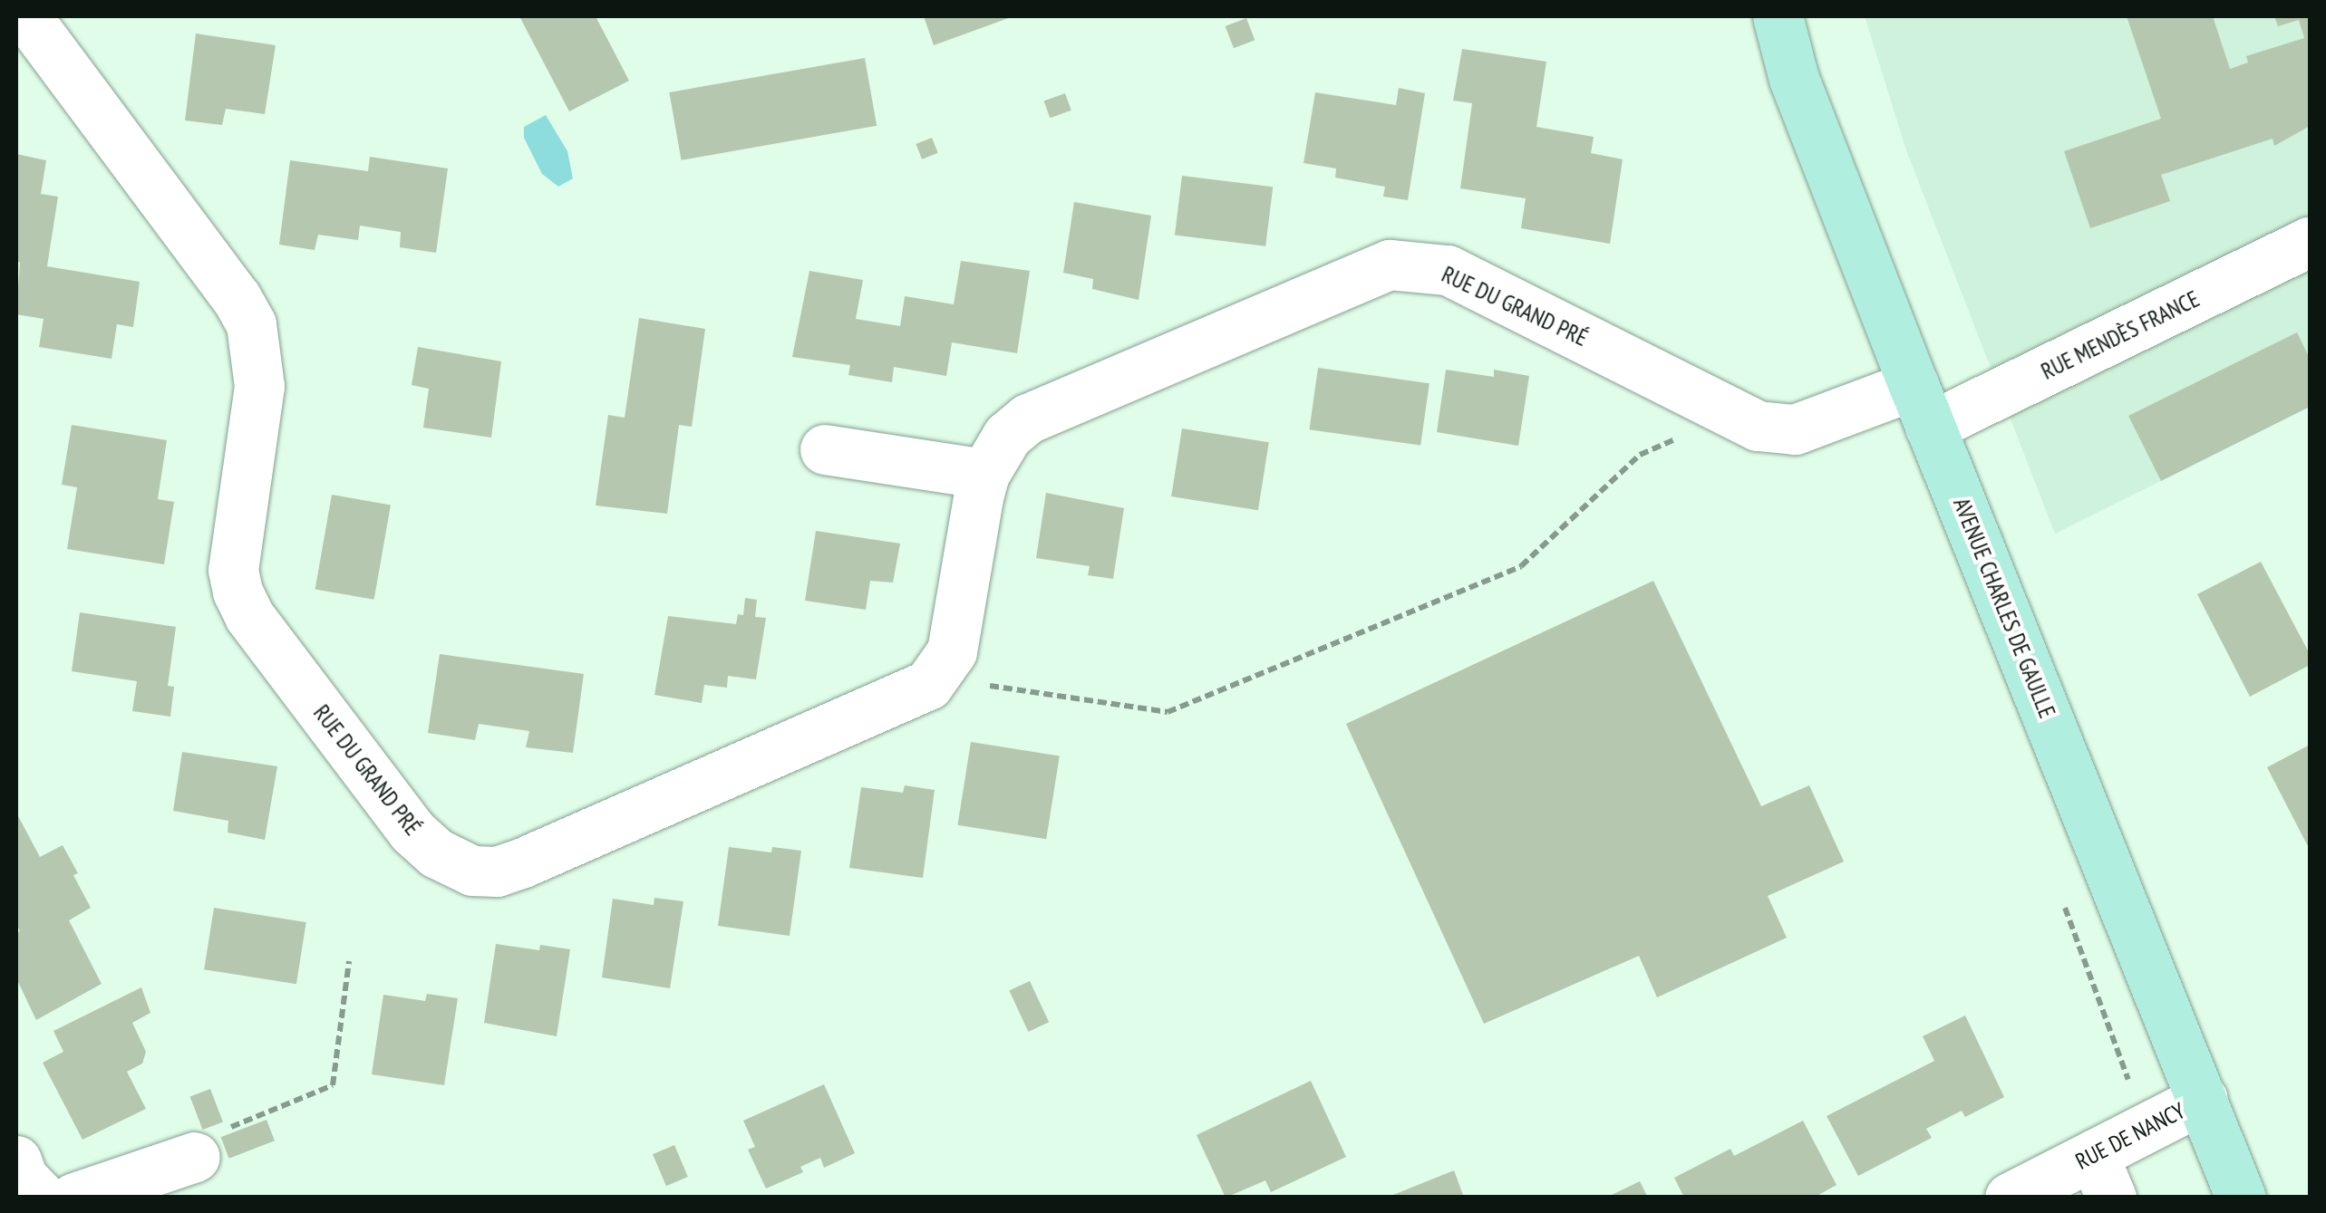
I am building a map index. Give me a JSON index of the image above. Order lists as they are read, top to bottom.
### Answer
{
  "streets": {
    "main road": ["AVENUE CHARLES DE GAULLE"],
    "street": ["RUE DU GRAND PRÉ", "RUE MENDÈS FRANCE", "RUE DE NANCY"]
  },
  "crossings": [
    ["RUE DU GRAND PRÉ", "RUE MENDÈS FRANCE"],
    ["RUE DU GRAND PRÉ", "AVENUE CHARLES DE GAULLE"],
    ["RUE MENDÈS FRANCE", "AVENUE CHARLES DE GAULLE"],
    ["AVENUE CHARLES DE GAULLE", "RUE DE NANCY"]
  ]
}
